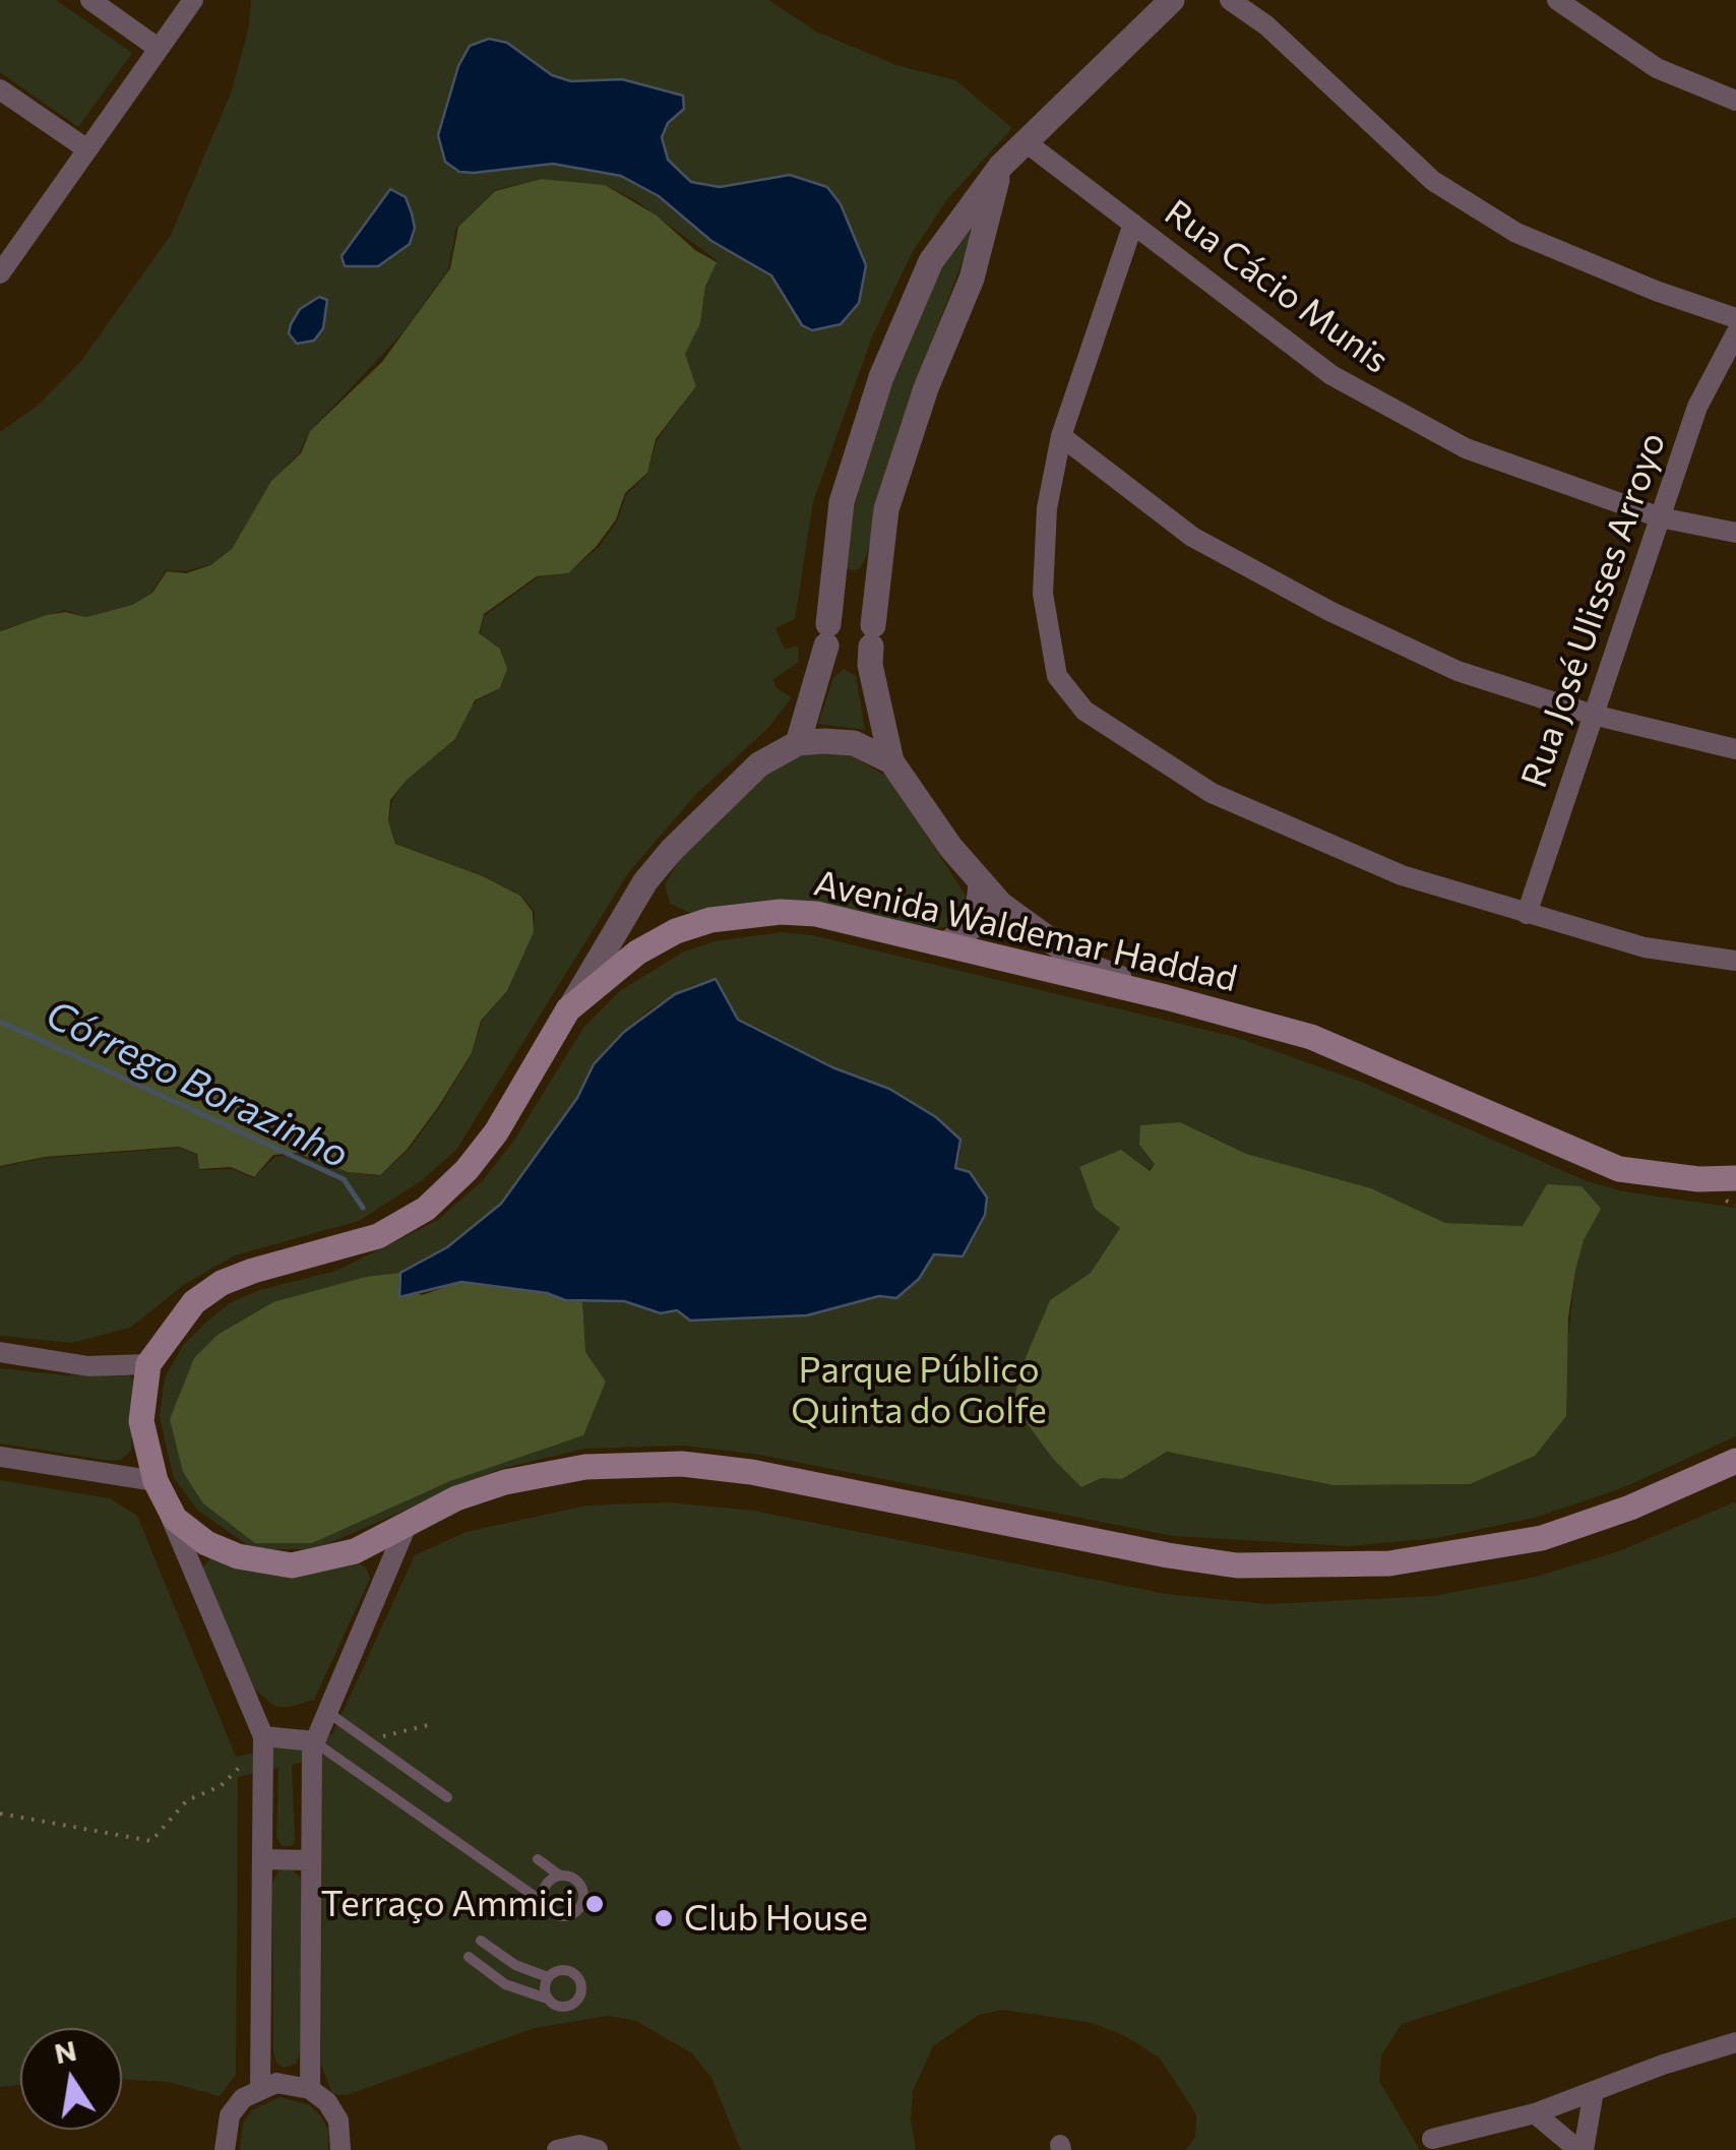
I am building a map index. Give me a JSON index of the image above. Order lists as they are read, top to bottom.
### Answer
{
  "streets": {
    "main road": ["Avenida Waldemar Haddad"],
    "street": ["Rua Cácio Munis", "Rua José Ulisses Arroyo"]
  },
  "crossings": [
    ["Rua Cácio Munis", "Rua José Ulisses Arroyo"]
  ],
  "water": ["Córrego Borazinho"],
  "parks": ["Parque Público Quinta do Golfe"],
  "places": ["Terraço Ammici", "Club House"],
  "north": "top"
}
